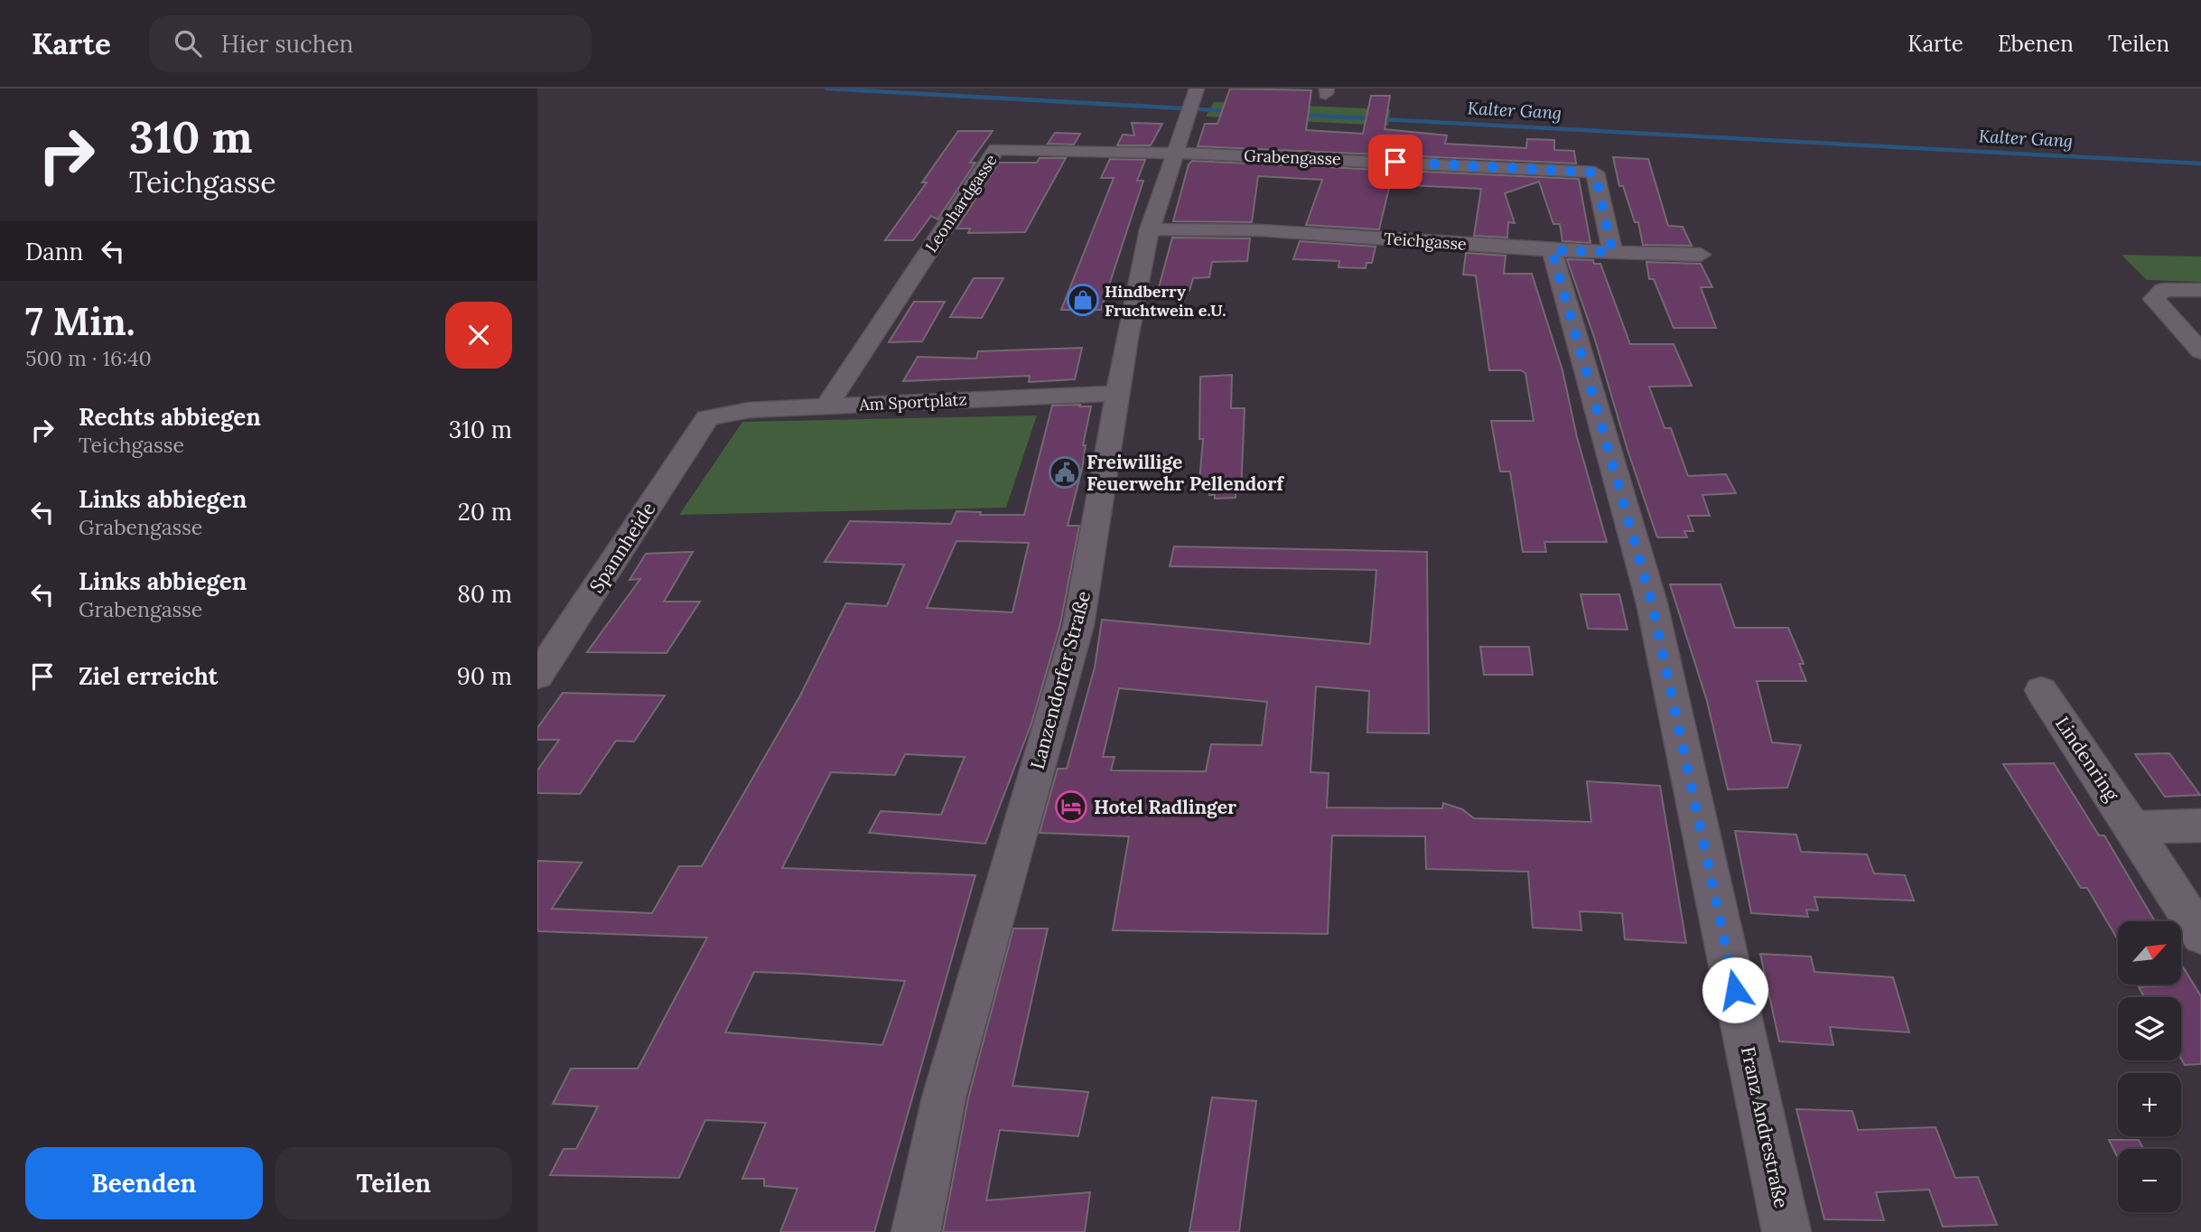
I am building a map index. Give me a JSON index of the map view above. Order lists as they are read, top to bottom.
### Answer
{
  "streets": {
    "street": [
      "Grabengasse",
      "Leonhardgasse",
      "Teichgasse",
      "Am Sportplatz",
      "Spannheide",
      "Lanzendorfer Straße",
      "Lindenring",
      "Franz Andrestraße"
    ]
  },
  "crossings": [
    ["Grabengasse", "Leonhardgasse"],
    ["Grabengasse", "Teichgasse"],
    ["Grabengasse", "Lanzendorfer Straße"],
    ["Leonhardgasse", "Am Sportplatz"],
    ["Leonhardgasse", "Lanzendorfer Straße"],
    ["Teichgasse", "Lanzendorfer Straße"],
    ["Teichgasse", "Franz Andrestraße"],
    ["Am Sportplatz", "Spannheide"],
    ["Am Sportplatz", "Lanzendorfer Straße"]
  ],
  "water": ["Kalter Gang"],
  "places": {
    "shop": ["Hindberry Fruchtwein e.U."],
    "public building": ["Freiwillige Feuerwehr Pellendorf"],
    "hotel": ["Hotel Radlinger"]
  },
  "north": "top right",
  "page": {
    "header": "Karte",
    "search": "Hier suchen",
    "nav": ["Karte", "Ebenen", "Teilen"],
    "turn": ["310 m", "Teichgasse"],
    "then": "Dann",
    "heading": ["7 Min.", "500 m · 16:40"],
    "list": [
      {
        "name": "Rechts abbiegen",
        "note": "Teichgasse",
        "value": "310 m"
      },
      {
        "name": "Links abbiegen",
        "note": "Grabengasse",
        "value": "20 m"
      },
      {
        "name": "Links abbiegen",
        "note": "Grabengasse",
        "value": "80 m"
      },
      {
        "name": "Ziel erreicht",
        "value": "90 m"
      }
    ],
    "map_buttons": ["+", "−"],
    "buttons": ["Beenden", "Teilen"]
  }
}
